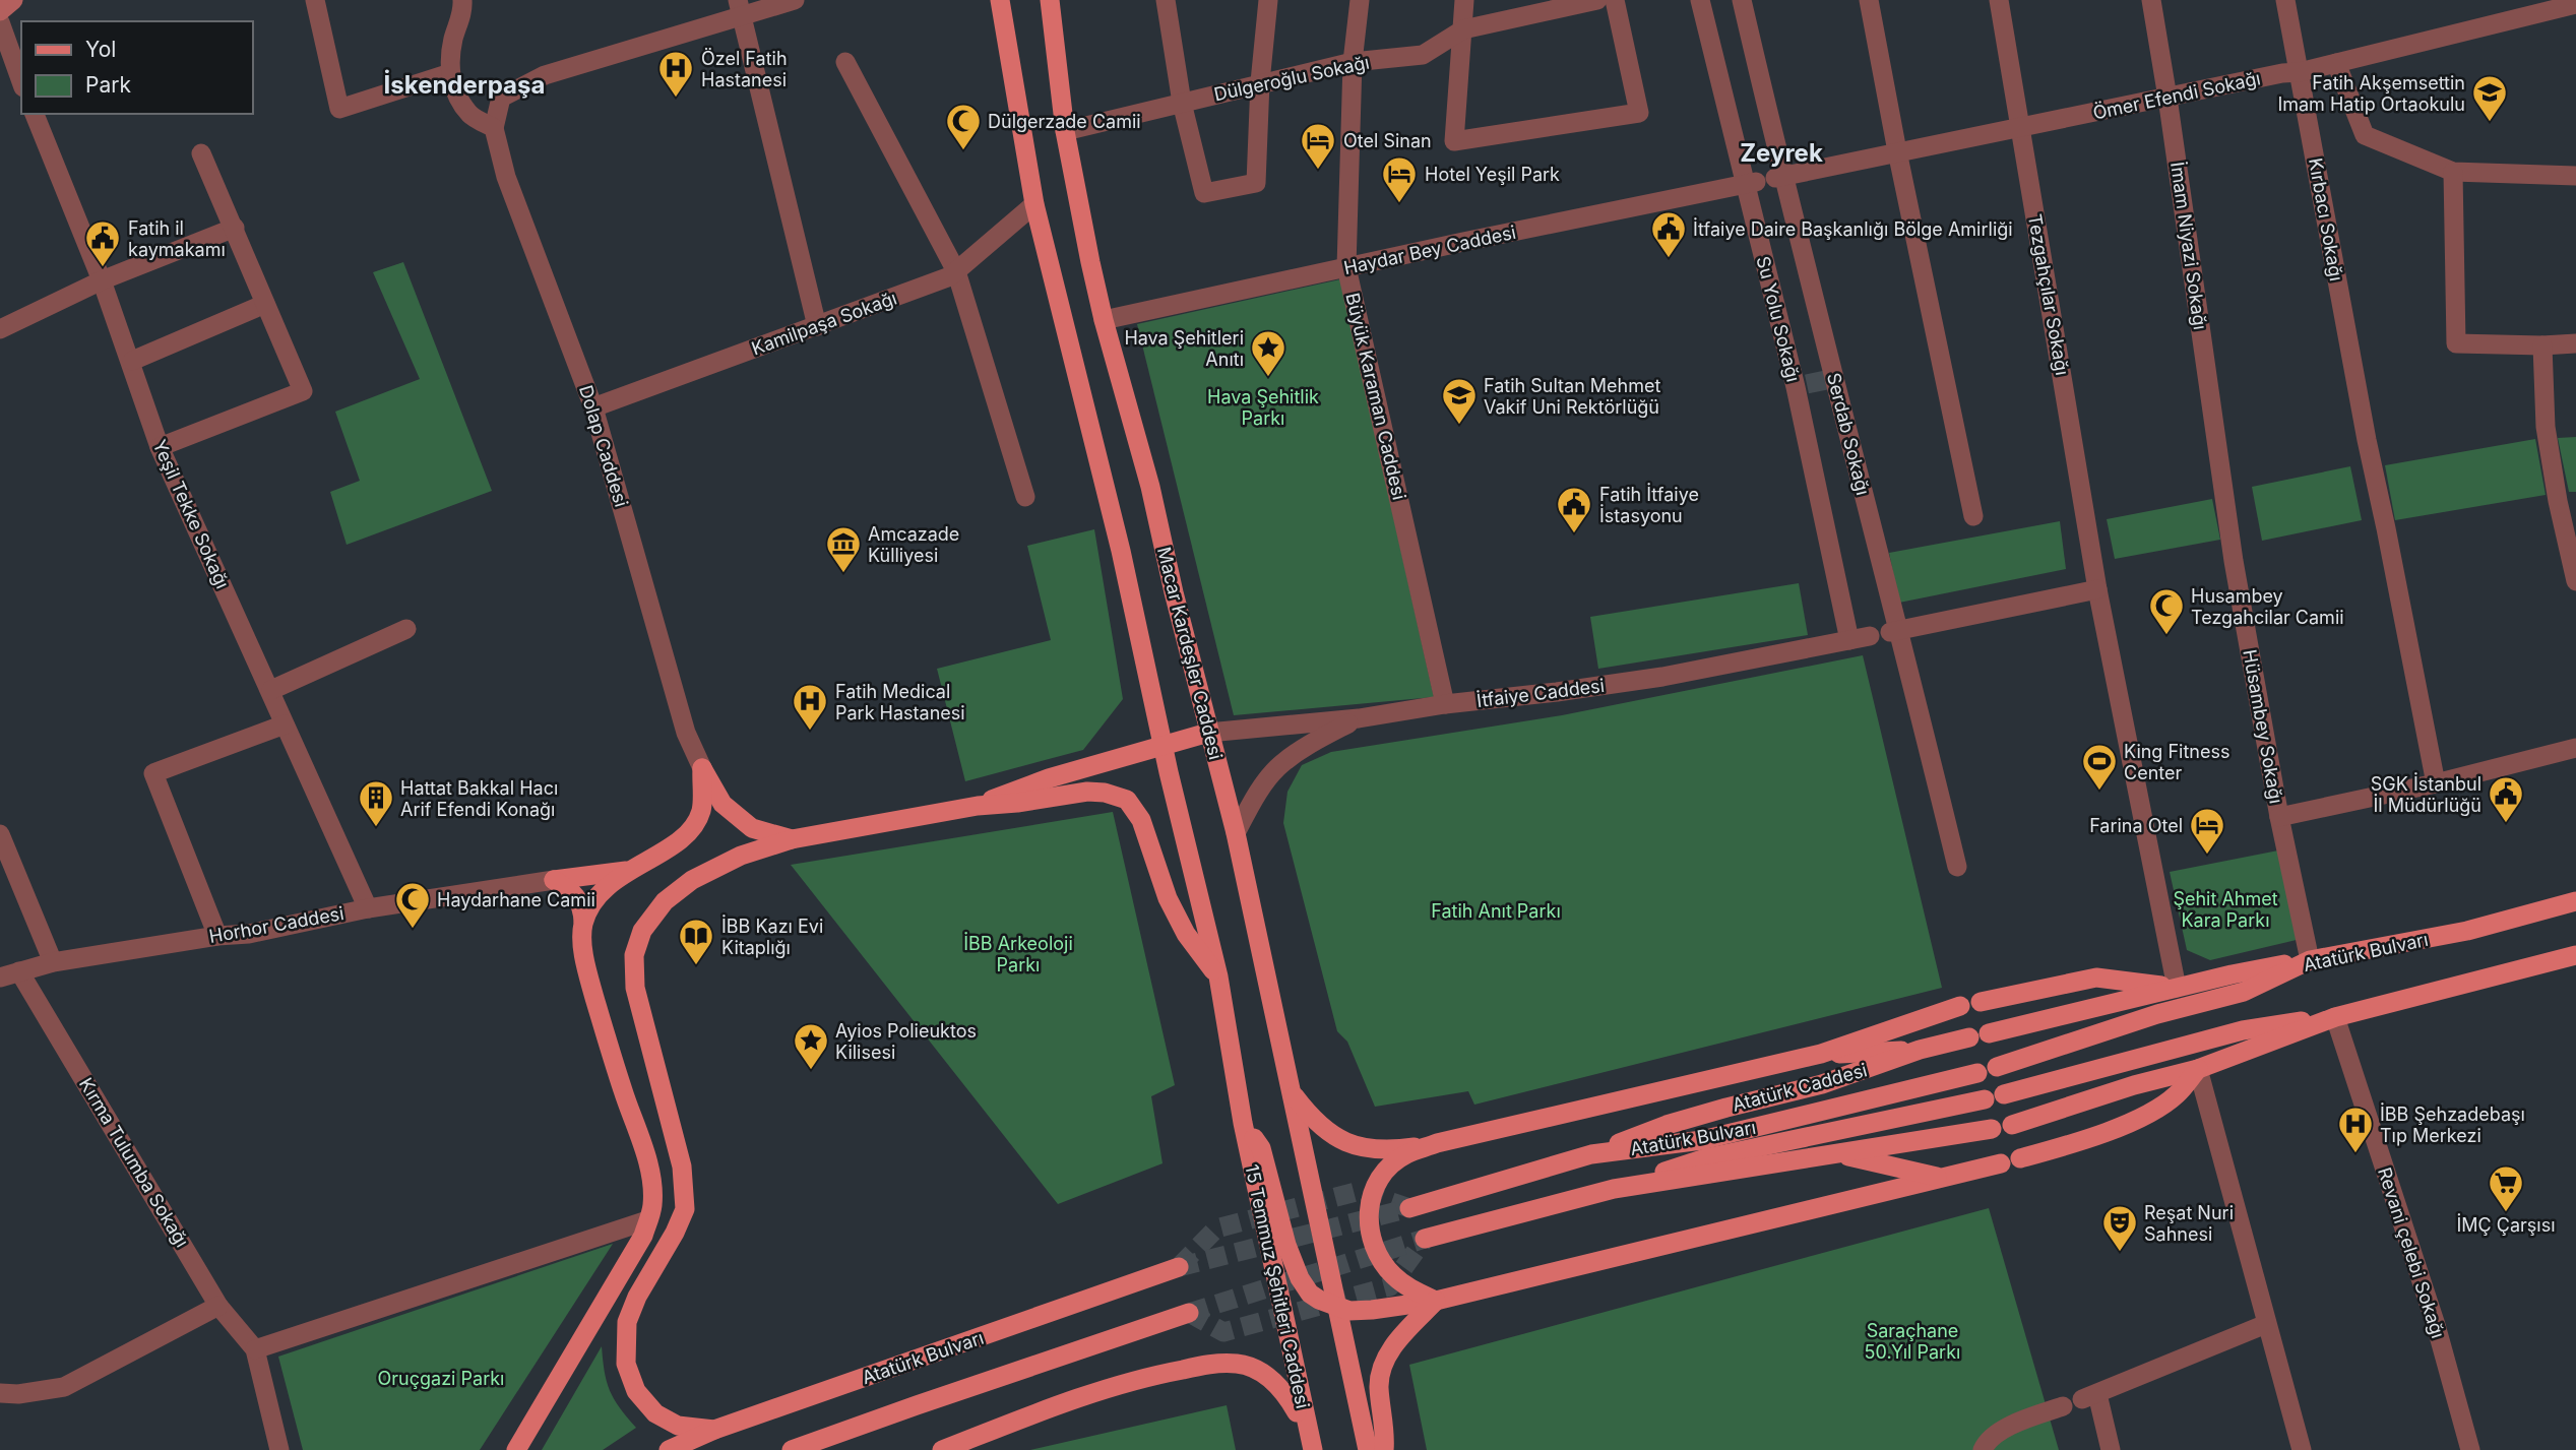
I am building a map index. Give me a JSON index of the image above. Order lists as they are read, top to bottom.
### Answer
{
  "streets": {
    "main road": [
      "Macar Kardeşler Caddesi",
      "Atatürk Bulvarı",
      "Atatürk Caddesi",
      "15 Temmuz Şehitleri Caddesi"
    ],
    "street": [
      "Dülgeroğlu Sokağı",
      "Ömer Efendi Sokağı",
      "Kırbacı Sokağı",
      "İmam Niyazi Sokağı",
      "Haydar Bey Caddesi",
      "Tezgahçılar Sokağı",
      "Su Yolu Sokağı",
      "Kamilpaşa Sokağı",
      "Büyük Karaman Caddesi",
      "Serdab Sokağı",
      "Dolap Caddesi",
      "Yeşil Tekke Sokağı",
      "İtfaiye Caddesi",
      "Hüsambey Sokağı",
      "Horhor Caddesi",
      "Kırma Tulumba Sokağı",
      "Revani çelebi Sokağı"
    ]
  },
  "crossings": [
    ["Dülgeroğlu Sokağı", "Büyük Karaman Caddesi"],
    ["Dülgeroğlu Sokağı", "Macar Kardeşler Caddesi"],
    ["Ömer Efendi Sokağı", "Kırbacı Sokağı"],
    ["Ömer Efendi Sokağı", "İmam Niyazi Sokağı"],
    ["Ömer Efendi Sokağı", "Haydar Bey Caddesi"],
    ["Ömer Efendi Sokağı", "Tezgahçılar Sokağı"],
    ["Ömer Efendi Sokağı", "Su Yolu Sokağı"],
    ["Ömer Efendi Sokağı", "Serdab Sokağı"],
    ["İmam Niyazi Sokağı", "Hüsambey Sokağı"],
    ["Haydar Bey Caddesi", "Su Yolu Sokağı"],
    ["Haydar Bey Caddesi", "Büyük Karaman Caddesi"],
    ["Haydar Bey Caddesi", "Serdab Sokağı"],
    ["Haydar Bey Caddesi", "Macar Kardeşler Caddesi"],
    ["Tezgahçılar Sokağı", "İtfaiye Caddesi"],
    ["Su Yolu Sokağı", "Serdab Sokağı"],
    ["Su Yolu Sokağı", "İtfaiye Caddesi"],
    ["Kamilpaşa Sokağı", "Dolap Caddesi"],
    ["Büyük Karaman Caddesi", "İtfaiye Caddesi"],
    ["Serdab Sokağı", "İtfaiye Caddesi"],
    ["Yeşil Tekke Sokağı", "Horhor Caddesi"],
    ["Macar Kardeşler Caddesi", "İtfaiye Caddesi"],
    ["Hüsambey Sokağı", "Atatürk Bulvarı"],
    ["Horhor Caddesi", "Kırma Tulumba Sokağı"],
    ["Atatürk Bulvarı", "Atatürk Caddesi"],
    ["Atatürk Bulvarı", "Revani çelebi Sokağı"]
  ],
  "districts": ["İskenderpaşa", "Zeyrek"],
  "parks": [
    "Hava Şehitlik Parkı",
    "Şehit Ahmet Kara Parkı",
    "Fatih Anıt Parkı",
    "İBB Arkeoloji Parkı",
    "Saraçhane 50.Yıl Parkı",
    "Oruçgazi Parkı"
  ],
  "places": {
    "hospital": ["Özel Fatih Hastanesi", "Fatih Medical Park Hastanesi", "İBB Şehzadebaşı Tıp Merkezi"],
    "school or university": ["Fatih Akşemsettin Imam Hatip Ortaokulu", "Fatih Sultan Mehmet Vakif Uni Rektörlüğü"],
    "mosque": ["Dülgerzade Camii", "Husambey Tezgahcilar Camii", "Haydarhane Camii"],
    "hotel": ["Otel Sinan", "Hotel Yeşil Park", "Farina Otel"],
    "public building": [
      "İtfaiye Daire Başkanlığı Bölge Amirliği",
      "Fatih il kaymakamı",
      "Fatih İtfaiye İstasyonu",
      "SGK İstanbul İl Müdürlüğü"
    ],
    "place": ["Hava Şehitleri Anıtı", "Ayios Polieuktos Kilisesi"],
    "museum": ["Amcazade Külliyesi"],
    "sports": ["King Fitness Center"],
    "building": ["Hattat Bakkal Hacı Arif Efendi Konağı"],
    "library": ["İBB Kazı Evi Kitaplığı"],
    "supermarket": ["İMÇ Çarşısı"],
    "theatre": ["Reşat Nuri Sahnesi"]
  },
  "legend": ["Yol", "Park"]
}
